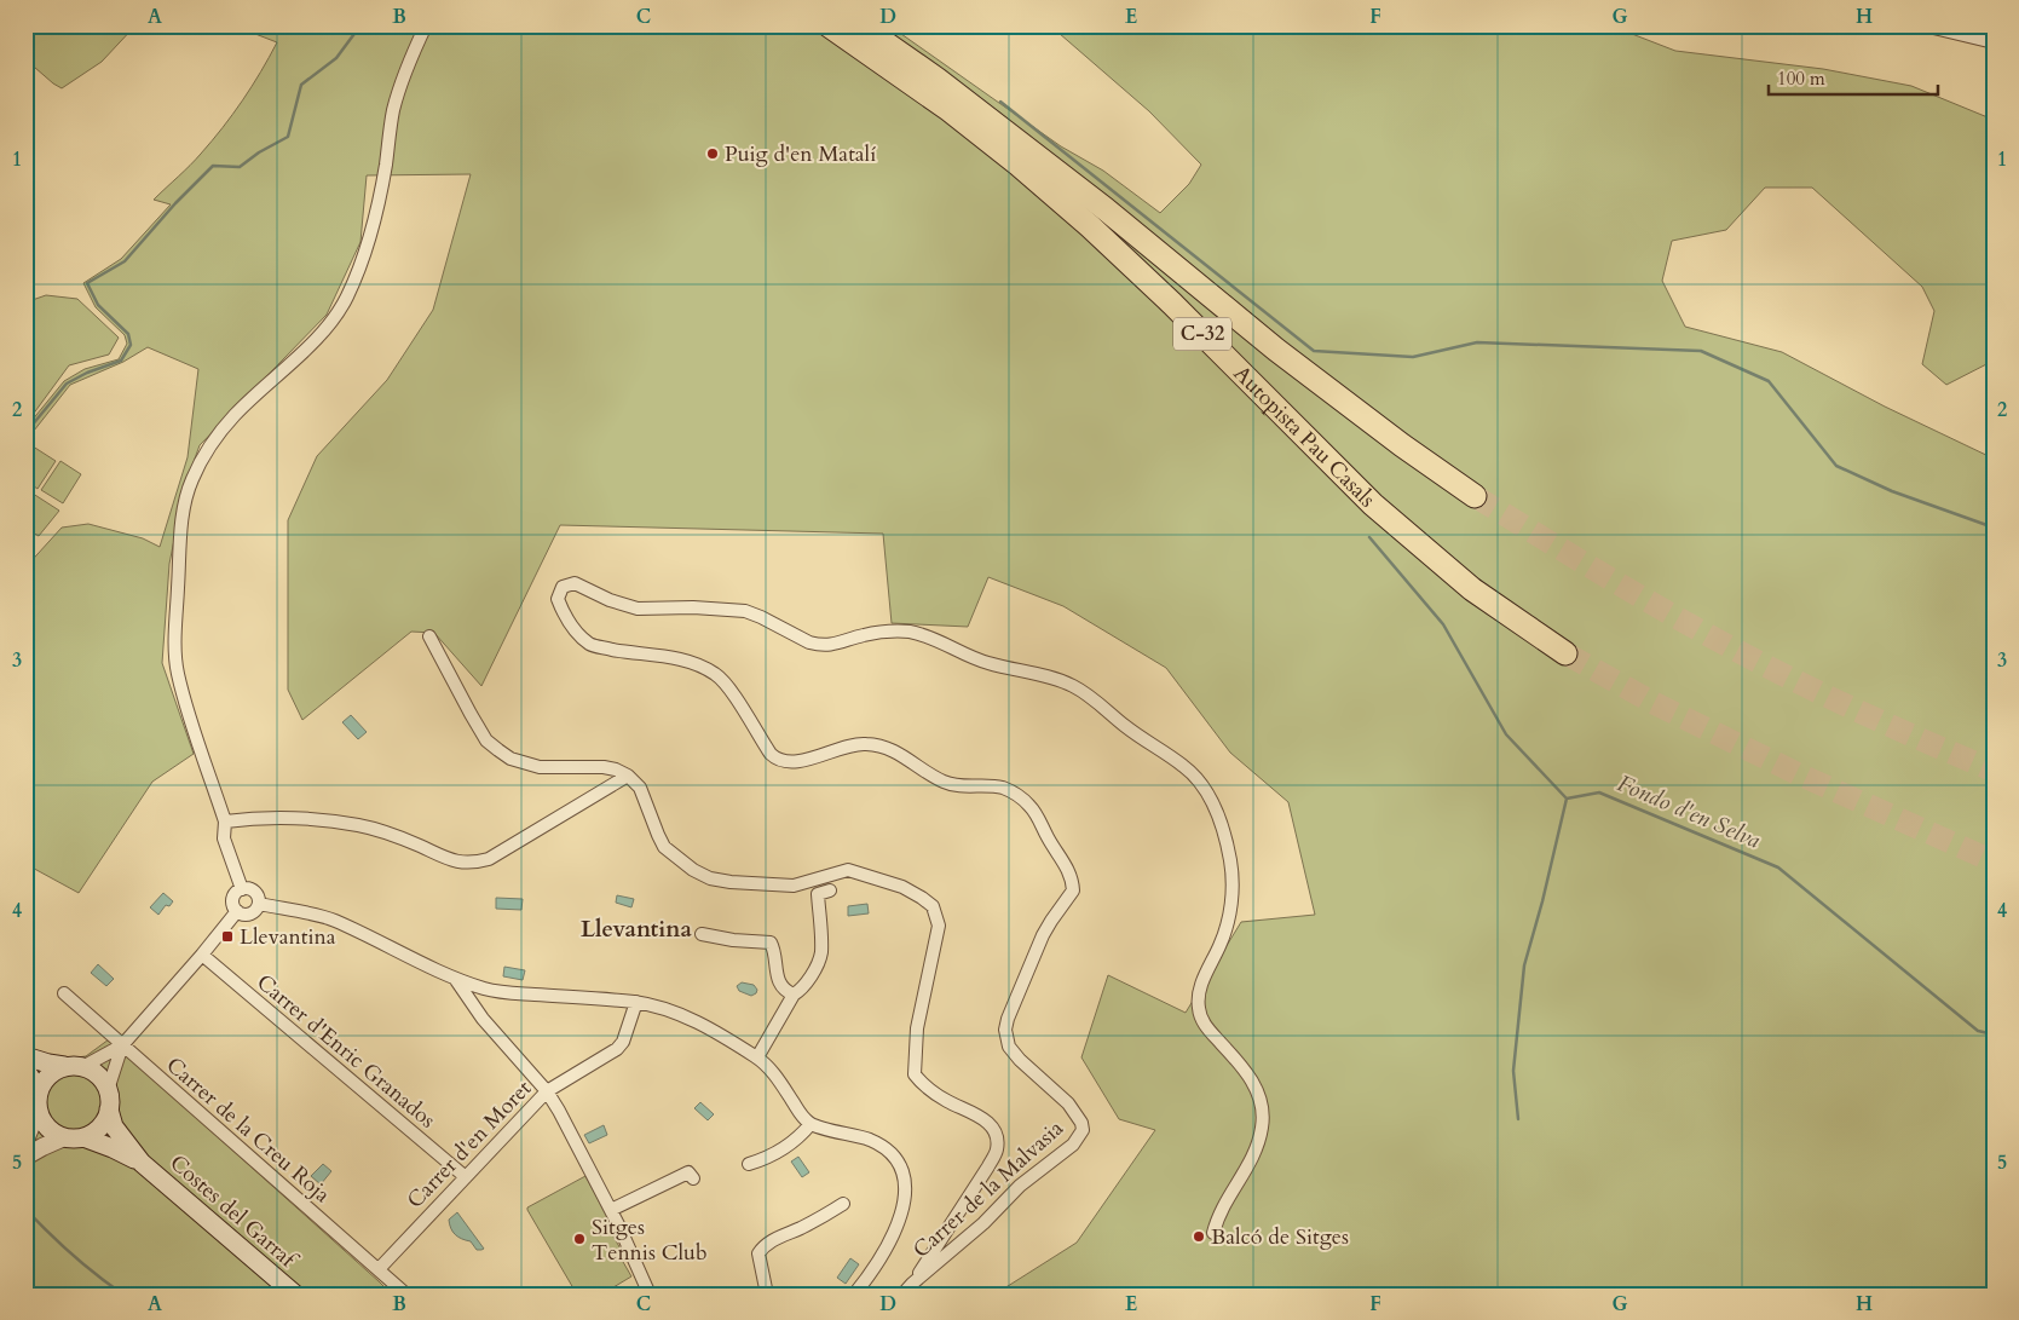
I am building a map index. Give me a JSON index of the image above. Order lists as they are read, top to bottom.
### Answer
{
  "streets": {
    "highway": ["C-32", "Autopista Pau Casals"],
    "main road": ["Costes del Garraf"],
    "street": [
      "Carrer d'Enric Granados",
      "Carrer de la Creu Roja",
      "Carrer d'en Moret",
      "Carrer de la Malvasia"
    ]
  },
  "crossings": [
    ["Carrer d'Enric Granados", "Carrer d'en Moret"],
    ["Carrer de la Creu Roja", "Carrer d'en Moret"]
  ],
  "districts": ["Llevantina"],
  "water": ["Fondo d'en Selva"],
  "places": {
    "other": ["Puig d'en Matalí", "Balcó de Sitges", "Sitges Tennis Club"],
    "transit": ["Llevantina"]
  },
  "scale_bar": "100 m",
  "grid": {
    "columns": [
      "A",
      "B",
      "C",
      "D",
      "E",
      "F",
      "G",
      "H"
    ],
    "rows": [
      "1",
      "2",
      "3",
      "4",
      "5"
    ]
  }
}
